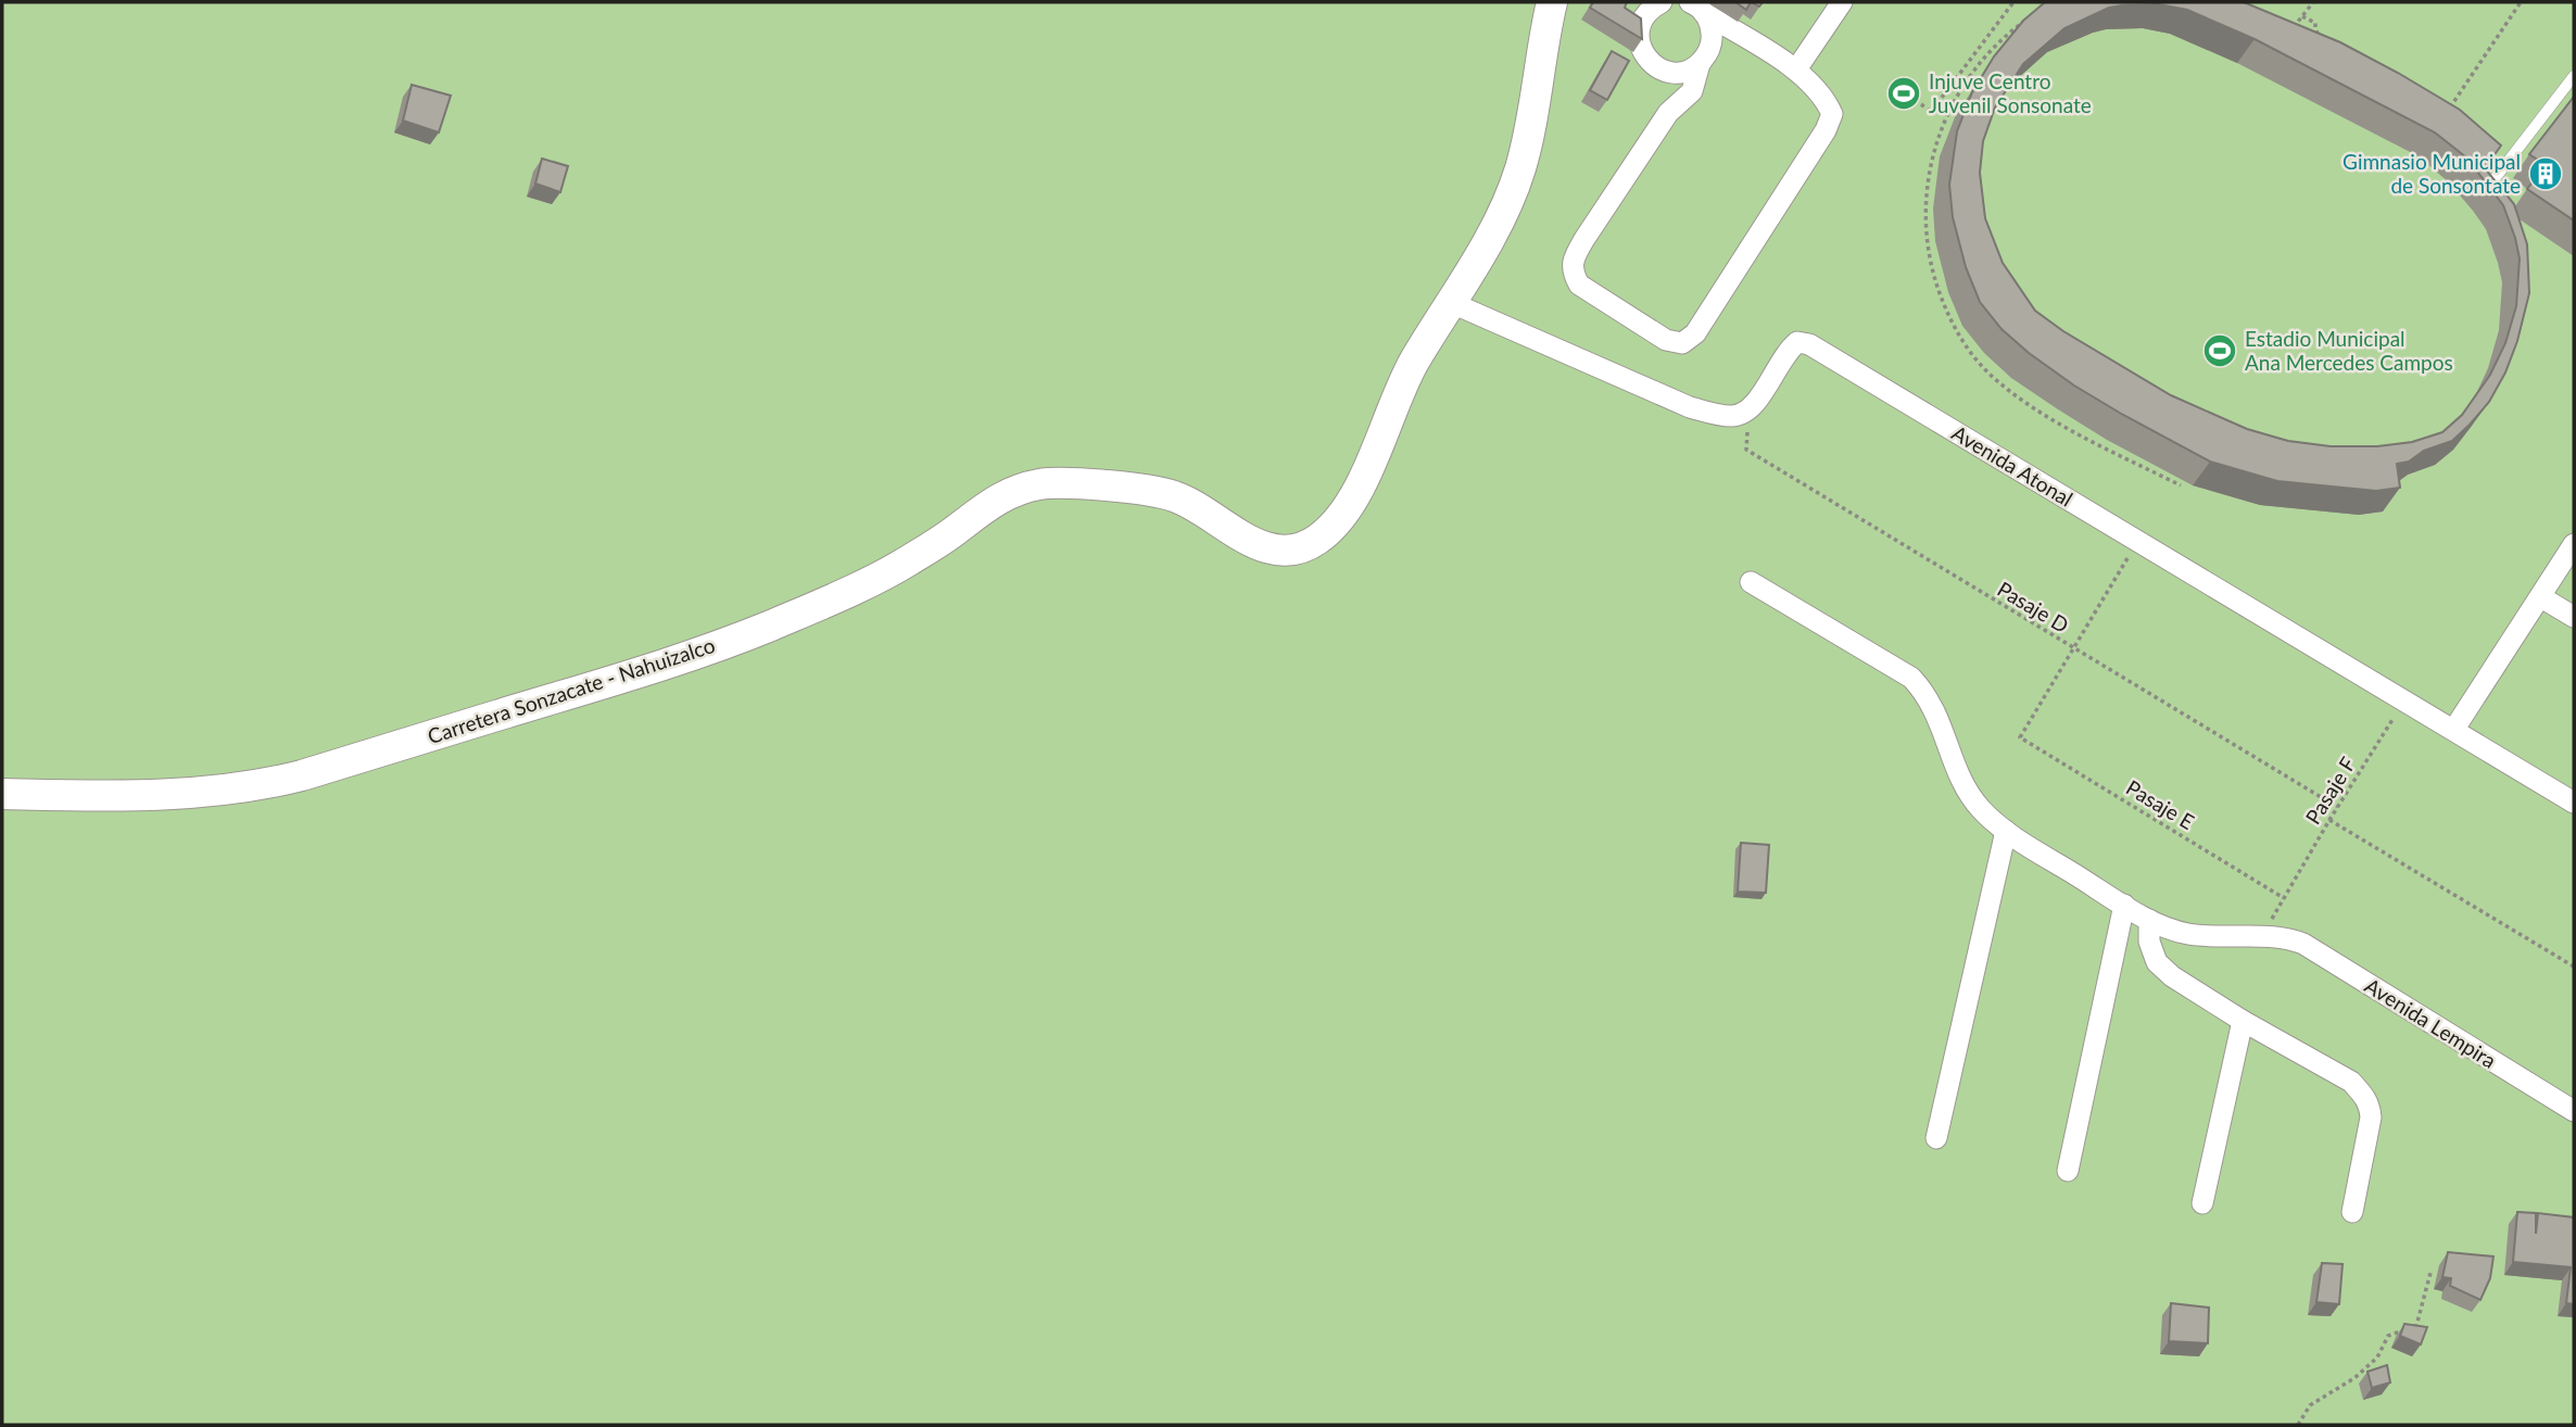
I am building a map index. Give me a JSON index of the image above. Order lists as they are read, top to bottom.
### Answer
{
  "streets": {
    "street": ["Avenida Atonal", "Carretera Sonzacate - Nahuizalco", "Avenida Lempira"],
    "path": ["Pasaje D", "Pasaje F", "Pasaje E"]
  },
  "crossings": [
    ["Avenida Atonal", "Pasaje D"],
    ["Avenida Atonal", "Pasaje F"],
    ["Pasaje D", "Pasaje F"],
    ["Pasaje D", "Pasaje E"],
    ["Pasaje F", "Pasaje E"]
  ],
  "places": {
    "sports": ["Injuve Centro Juvenil Sonsonate", "Estadio Municipal Ana Mercedes Campos"],
    "building": ["Gimnasio Municipal de Sonsontate"]
  }
}
